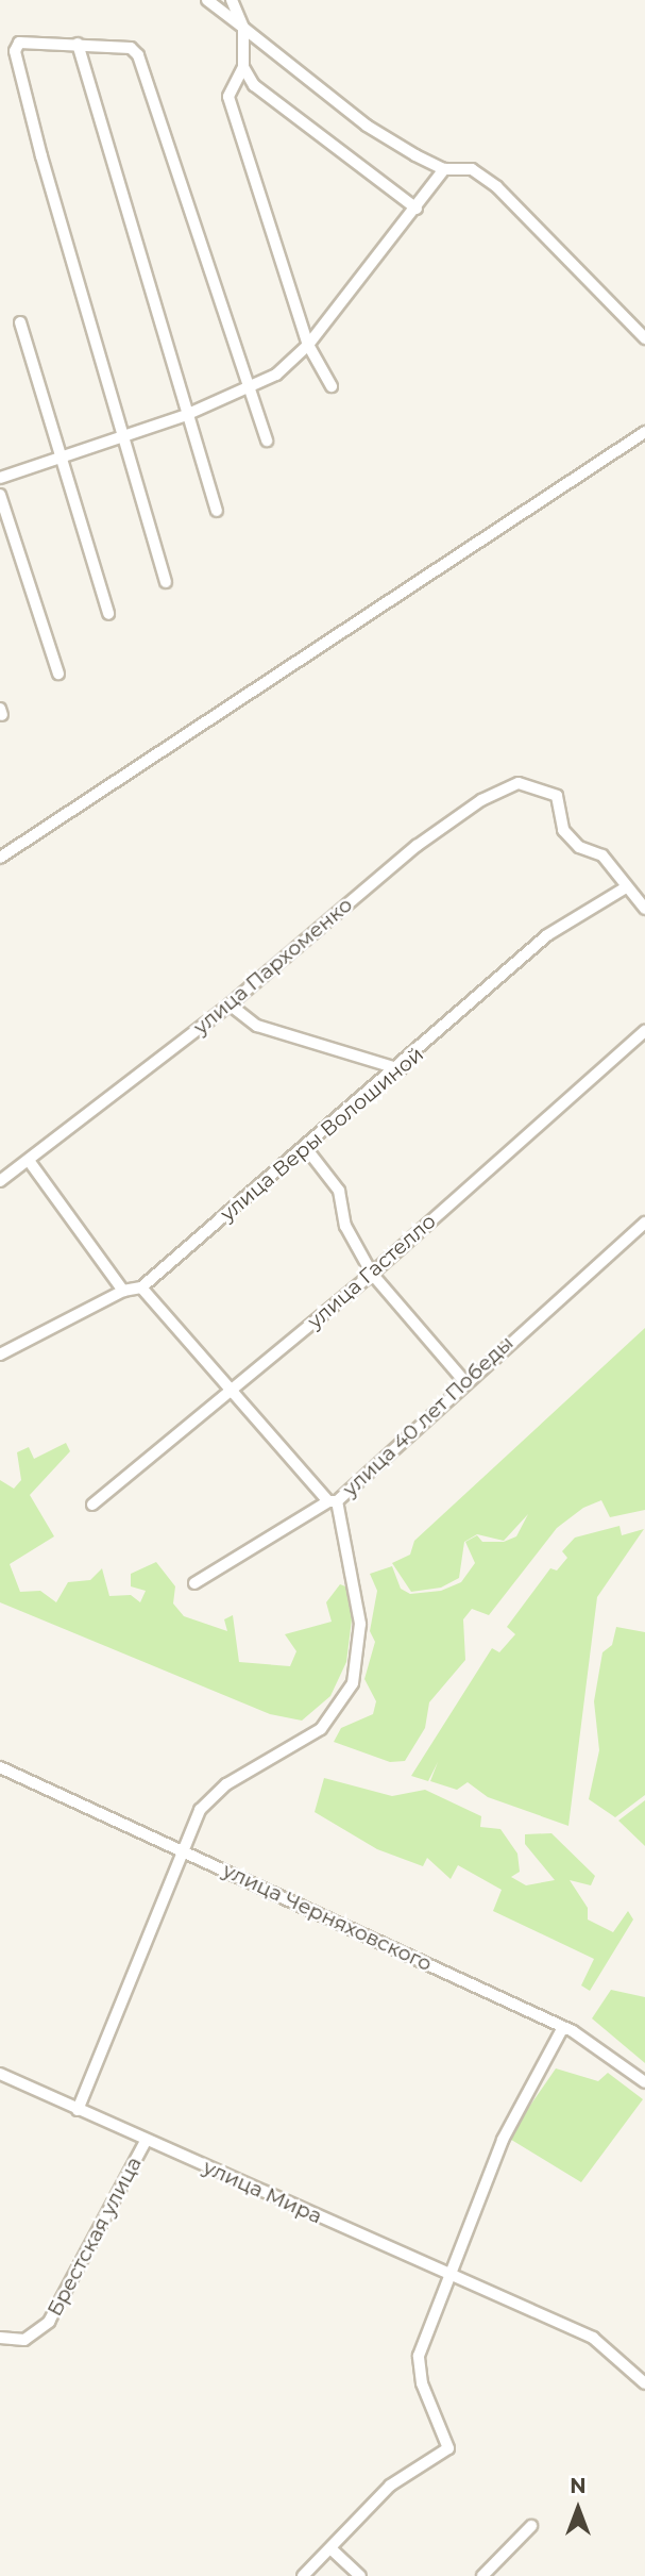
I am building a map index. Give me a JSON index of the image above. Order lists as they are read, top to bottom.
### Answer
{
  "streets": {
    "street": [
      "улица Пархоменко",
      "улица Веры Волошиной",
      "улица Гастелло",
      "улица 40 лет Победы",
      "улица Черняховского",
      "улица Мира",
      "Брестская улица"
    ]
  },
  "crossings": [
    ["улица Пархоменко", "улица Веры Волошиной"],
    ["улица 40 лет Победы", "улица Черняховского"],
    ["улица Мира", "Брестская улица"]
  ],
  "north": "top"
}
